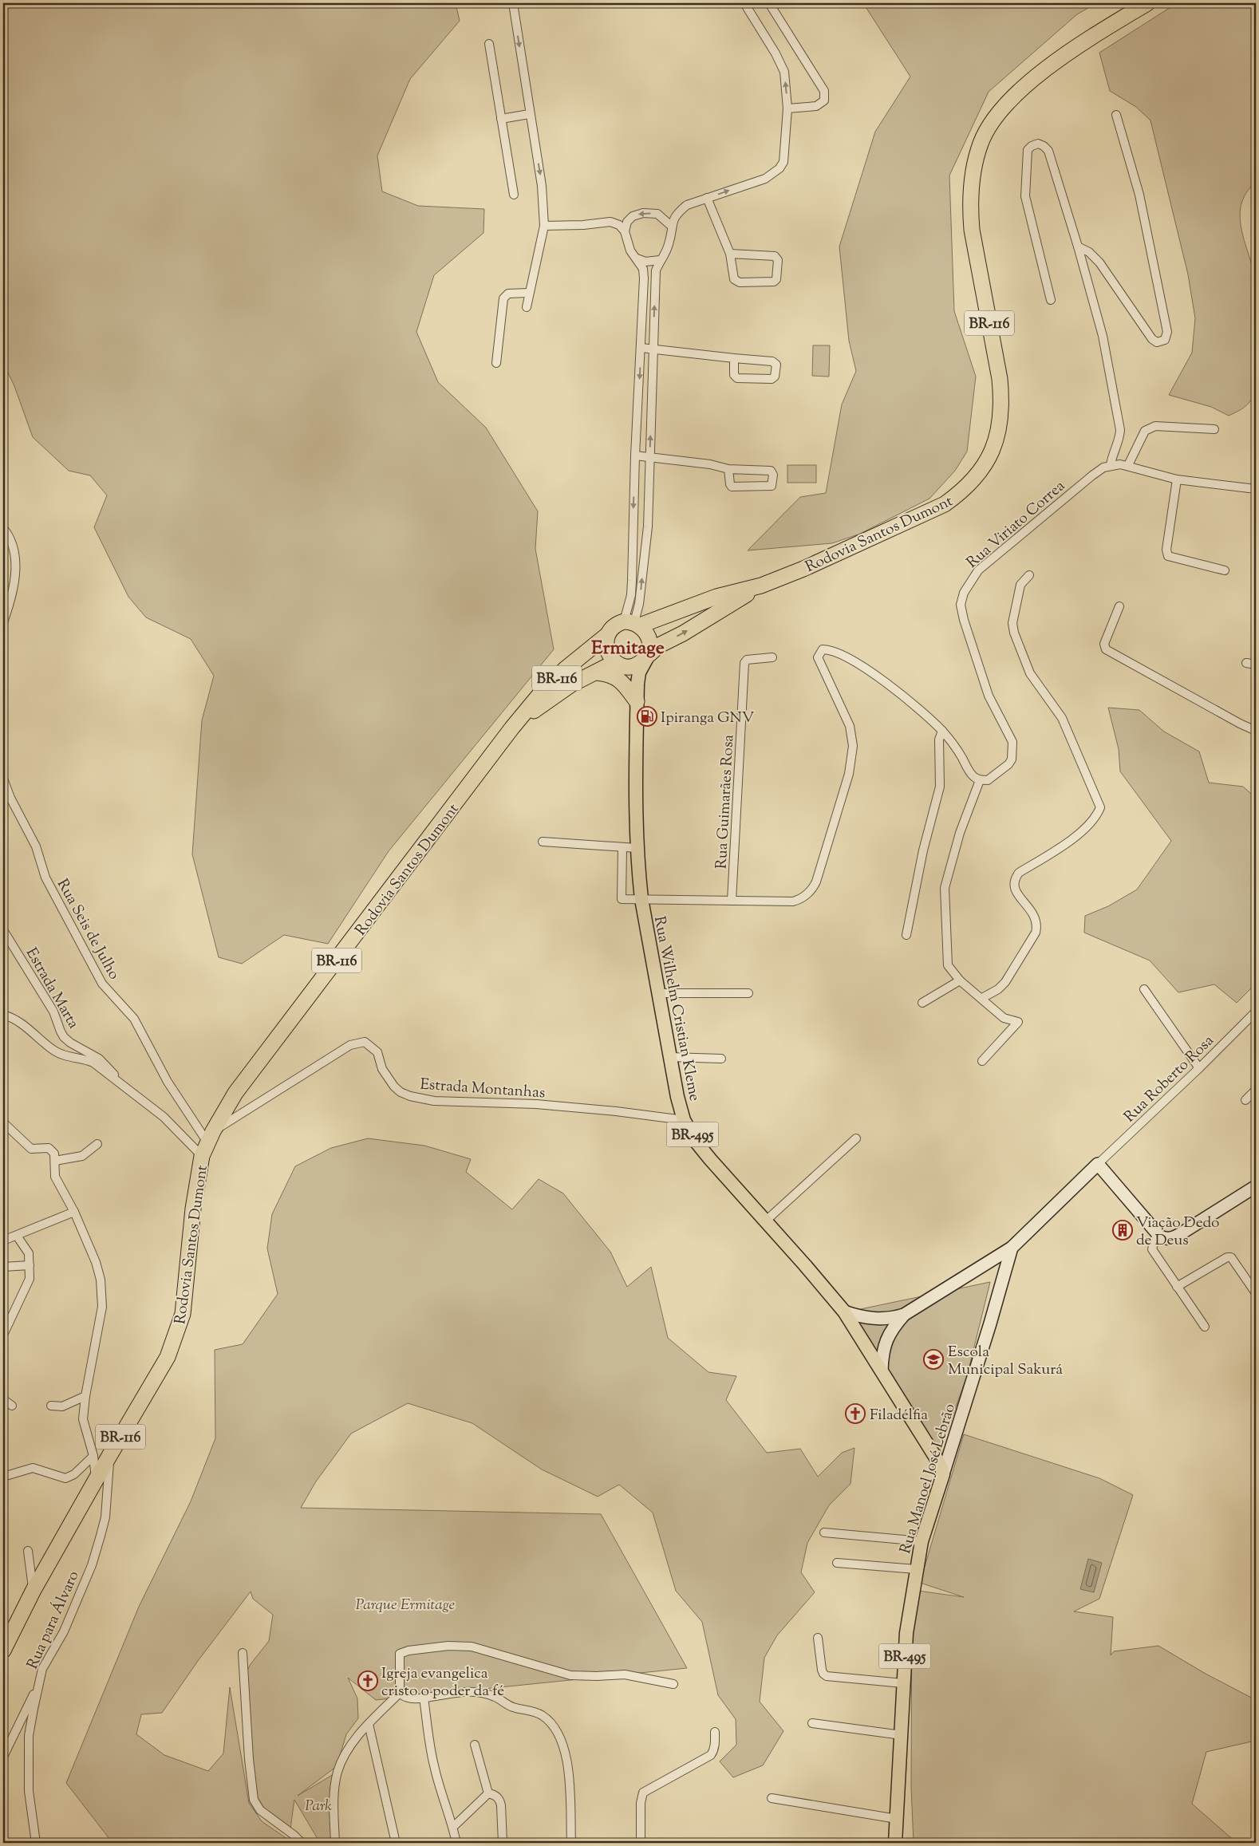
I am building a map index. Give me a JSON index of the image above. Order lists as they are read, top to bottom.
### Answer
{
  "streets": {
    "highway": ["BR-116", "Rodovia Santos Dumont"],
    "main road": ["Rua Wilhelm Cristian Kleme", "BR-495", "Rua Manoel José Lebrão"],
    "street": [
      "Rua Viriato Correa",
      "Rua Guimarães Rosa",
      "Rua Seis de Julho",
      "Estrada Marta",
      "Rua Roberto Rosa",
      "Estrada Montanhas",
      "Rua para Álvaro"
    ]
  },
  "crossings": [
    ["BR-116", "Rodovia Santos Dumont"],
    ["BR-116", "BR-495"],
    ["Rodovia Santos Dumont", "Rua Seis de Julho"],
    ["Rodovia Santos Dumont", "Estrada Montanhas"],
    ["Rodovia Santos Dumont", "Rua para Álvaro"],
    ["Rua Seis de Julho", "Estrada Montanhas"],
    ["Rua Wilhelm Cristian Kleme", "Estrada Montanhas"],
    ["Rua Wilhelm Cristian Kleme", "BR-495"],
    ["Rua Wilhelm Cristian Kleme", "Rua Manoel José Lebrão"],
    ["Rua Roberto Rosa", "Rua Manoel José Lebrão"]
  ],
  "districts": ["Ermitage"],
  "parks": ["Parque Ermitage", "Park"],
  "places": {
    "fuel station": ["Ipiranga GNV"],
    "building": ["Viação Dedo de Deus"],
    "school or university": ["Escola Municipal Sakurá"],
    "church": ["Filadélfia", "Igreja evangelica cristo o poder da fé"]
  }
}
